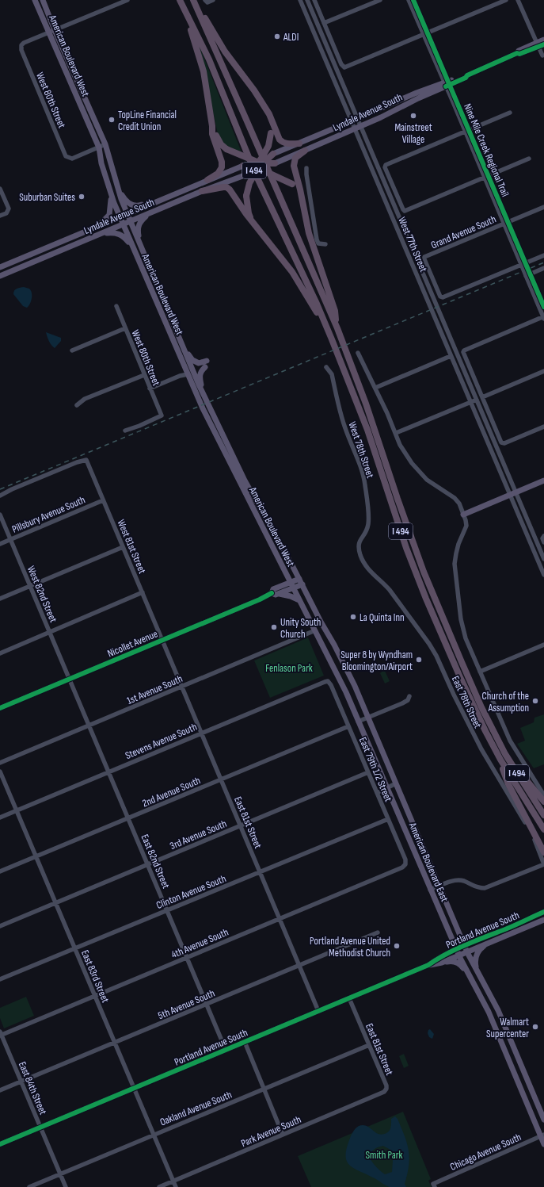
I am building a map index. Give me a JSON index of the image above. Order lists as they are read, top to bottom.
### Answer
{
  "streets": {
    "highway": ["I 494"],
    "main road": [
      "American Boulevard West",
      "Lyndale Avenue South",
      "Nicollet Avenue",
      "American Boulevard East",
      "Portland Avenue South"
    ],
    "street": [
      "West 80th Street",
      "Grand Avenue South",
      "West 77th Street",
      "West 78th Street",
      "Pillsbury Avenue South",
      "West 81st Street",
      "West 82nd Street",
      "1st Avenue South",
      "East 78th Street",
      "Stevens Avenue South",
      "East 79th 1/2 Street",
      "2nd Avenue South",
      "East 81st Street",
      "3rd Avenue South",
      "East 82nd Street",
      "Clinton Avenue South",
      "4th Avenue South",
      "East 83rd Street",
      "5th Avenue South",
      "East 84th Street",
      "Oakland Avenue South",
      "Park Avenue South",
      "Chicago Avenue South"
    ],
    "cycle path": ["Nine Mile Creek Regional Trail"]
  },
  "crossings": [
    ["American Boulevard West", "West 80th Street"],
    ["American Boulevard West", "Lyndale Avenue South"],
    ["American Boulevard West", "Nicollet Avenue"],
    ["American Boulevard West", "American Boulevard East"],
    ["Lyndale Avenue South", "West 77th Street"],
    ["West 78th Street", "East 78th Street"],
    ["Pillsbury Avenue South", "West 81st Street"],
    ["Pillsbury Avenue South", "West 82nd Street"],
    ["West 81st Street", "Nicollet Avenue"],
    ["West 81st Street", "East 81st Street"],
    ["West 82nd Street", "Nicollet Avenue"],
    ["West 82nd Street", "East 82nd Street"],
    ["Nicollet Avenue", "East 81st Street"],
    ["Nicollet Avenue", "East 82nd Street"],
    ["1st Avenue South", "East 81st Street"],
    ["1st Avenue South", "East 82nd Street"],
    ["1st Avenue South", "American Boulevard East"],
    ["Stevens Avenue South", "East 79th 1/2 Street"],
    ["Stevens Avenue South", "East 81st Street"],
    ["Stevens Avenue South", "East 82nd Street"],
    ["Stevens Avenue South", "East 83rd Street"],
    ["East 79th 1/2 Street", "2nd Avenue South"],
    ["East 79th 1/2 Street", "3rd Avenue South"],
    ["East 79th 1/2 Street", "Clinton Avenue South"],
    ["East 79th 1/2 Street", "4th Avenue South"],
    ["2nd Avenue South", "East 81st Street"],
    ["2nd Avenue South", "East 82nd Street"],
    ["2nd Avenue South", "East 83rd Street"],
    ["East 81st Street", "3rd Avenue South"],
    ["East 81st Street", "Clinton Avenue South"],
    ["East 81st Street", "Portland Avenue South"],
    ["East 81st Street", "4th Avenue South"],
    ["East 81st Street", "5th Avenue South"],
    ["East 81st Street", "Oakland Avenue South"],
    ["East 81st Street", "Park Avenue South"],
    ["3rd Avenue South", "East 82nd Street"],
    ["3rd Avenue South", "East 83rd Street"],
    ["East 82nd Street", "Clinton Avenue South"],
    ["East 82nd Street", "Portland Avenue South"],
    ["East 82nd Street", "4th Avenue South"],
    ["East 82nd Street", "5th Avenue South"],
    ["American Boulevard East", "Portland Avenue South"],
    ["American Boulevard East", "Chicago Avenue South"],
    ["Clinton Avenue South", "East 83rd Street"],
    ["Portland Avenue South", "East 83rd Street"],
    ["Portland Avenue South", "East 84th Street"],
    ["4th Avenue South", "East 83rd Street"],
    ["4th Avenue South", "East 84th Street"],
    ["East 83rd Street", "5th Avenue South"],
    ["East 83rd Street", "Oakland Avenue South"],
    ["East 83rd Street", "Park Avenue South"],
    ["5th Avenue South", "East 84th Street"],
    ["East 84th Street", "Oakland Avenue South"]
  ],
  "parks": ["Fenlason Park", "Smith Park"],
  "places": [
    "ALDI",
    "Mainstreet Village",
    "TopLine Financial Credit Union",
    "Suburban Suites",
    "La Quinta Inn",
    "Unity South Church",
    "Super 8 by Wyndham Bloomington/Airport",
    "Church of the Assumption",
    "Portland Avenue United Methodist Church",
    "Walmart Supercenter"
  ]
}
